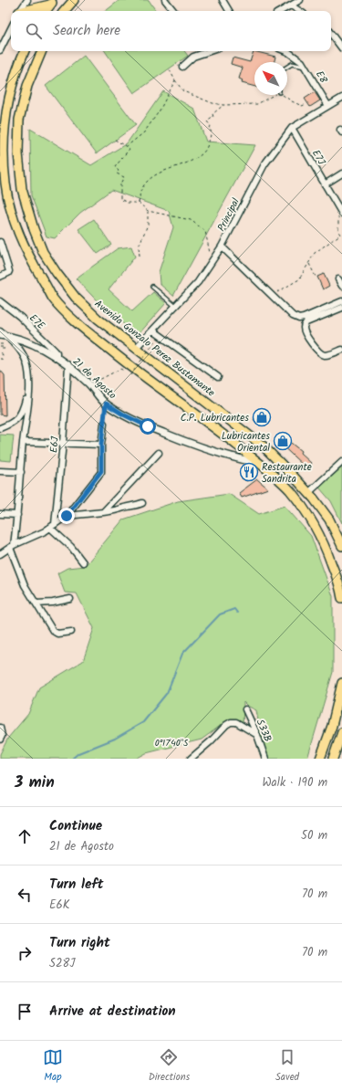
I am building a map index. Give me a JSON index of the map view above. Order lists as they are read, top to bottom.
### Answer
{
  "streets": {
    "main road": ["Avenida Gonzalo Perez Bustamante"],
    "street": [
      "E8",
      "E7J",
      "Principal",
      "E7E",
      "21 de Agosto",
      "E6J",
      "S33B"
    ]
  },
  "crossings": [
    ["E8", "Principal"],
    ["E7J", "Principal"],
    ["Principal", "Avenida Gonzalo Perez Bustamante"],
    ["E7E", "21 de Agosto"],
    ["21 de Agosto", "E6J"]
  ],
  "places": {
    "shop": ["C.P. Lubricantes", "Lubricantes Oriental"],
    "restaurant": ["Restaurante Sandrita"]
  },
  "north": "top left",
  "page": {
    "search": "Search here",
    "heading": ["3 min", "Walk · 190 m"],
    "list": [
      ["Continue", "21 de Agosto", "50 m"],
      ["Turn left", "E6K", "70 m"],
      ["Turn right", "S28J", "70 m"],
      "Arrive at destination"
    ],
    "nav": ["Map", "Directions", "Saved"]
  },
  "coordinates": ["0°17'40\"S"]
}
